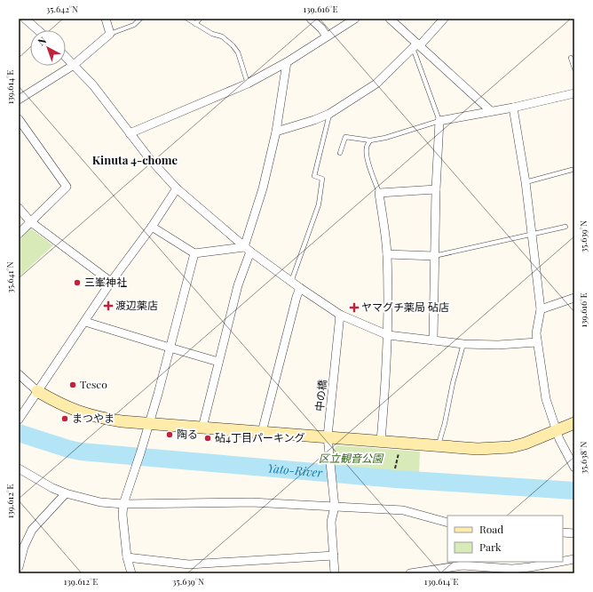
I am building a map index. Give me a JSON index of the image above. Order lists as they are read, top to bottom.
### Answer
{
  "streets": {
    "street": ["中の橋"]
  },
  "districts": ["Kinuta 4-chome"],
  "water": ["Yato-River"],
  "parks": ["区立観音公園"],
  "places": {
    "other": [
      "三峯神社",
      "Tesco",
      "まつやま",
      "陶る",
      "砧4丁目パーキング"
    ],
    "health": ["渡辺薬店", "ヤマグチ薬局 砧店"]
  },
  "legend": ["Road", "Park"],
  "north": "top left",
  "coordinates": [
    "35.642°N",
    "139.616°E",
    "139.614°E",
    "35.639°N",
    "35.641°N",
    "35.638°N",
    "139.612°E"
  ]
}
